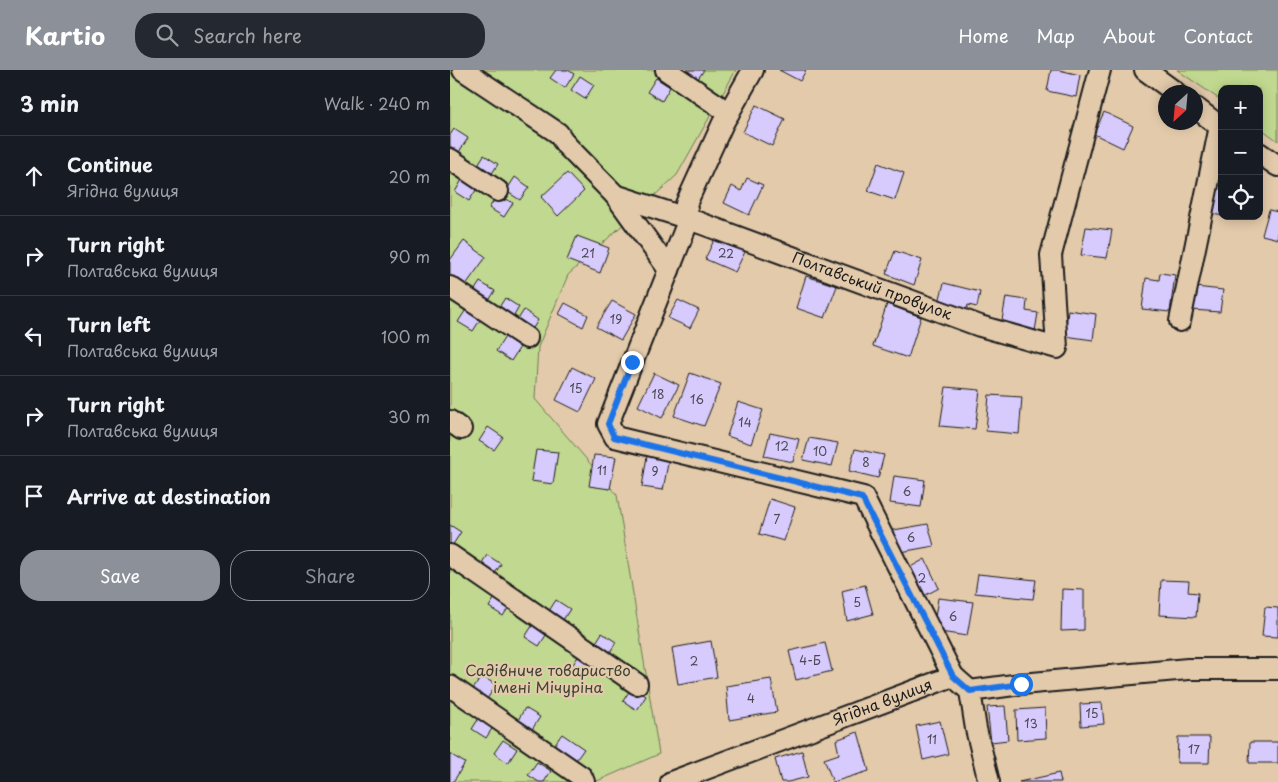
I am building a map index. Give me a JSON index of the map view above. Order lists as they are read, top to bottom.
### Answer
{
  "streets": {
    "street": ["Полтавський провулок", "Ягідна вулиця"]
  },
  "parks": ["Садівниче товариство імені Мічуріна"],
  "house_numbers": [
    "21",
    "22",
    "19",
    "15",
    "18",
    "16",
    "14",
    "12",
    "10",
    "8",
    "11",
    "9",
    "6",
    "7",
    "6",
    "2",
    "5",
    "6",
    "4-Б",
    "2",
    "4",
    "15",
    "13",
    "11",
    "17"
  ],
  "north": "bottom left",
  "page": {
    "header": "Kartio",
    "search": "Search here",
    "nav": [
      "Home",
      "Map",
      "About",
      "Contact"
    ],
    "heading": ["3 min", "Walk · 240 m"],
    "map_buttons": ["+", "−"],
    "list": [
      ["Continue", "Ягідна вулиця", "20 m"],
      ["Turn right", "Полтавська вулиця", "90 m"],
      ["Turn left", "Полтавська вулиця", "100 m"],
      ["Turn right", "Полтавська вулиця", "30 m"],
      "Arrive at destination"
    ],
    "buttons": ["Save", "Share"]
  }
}
